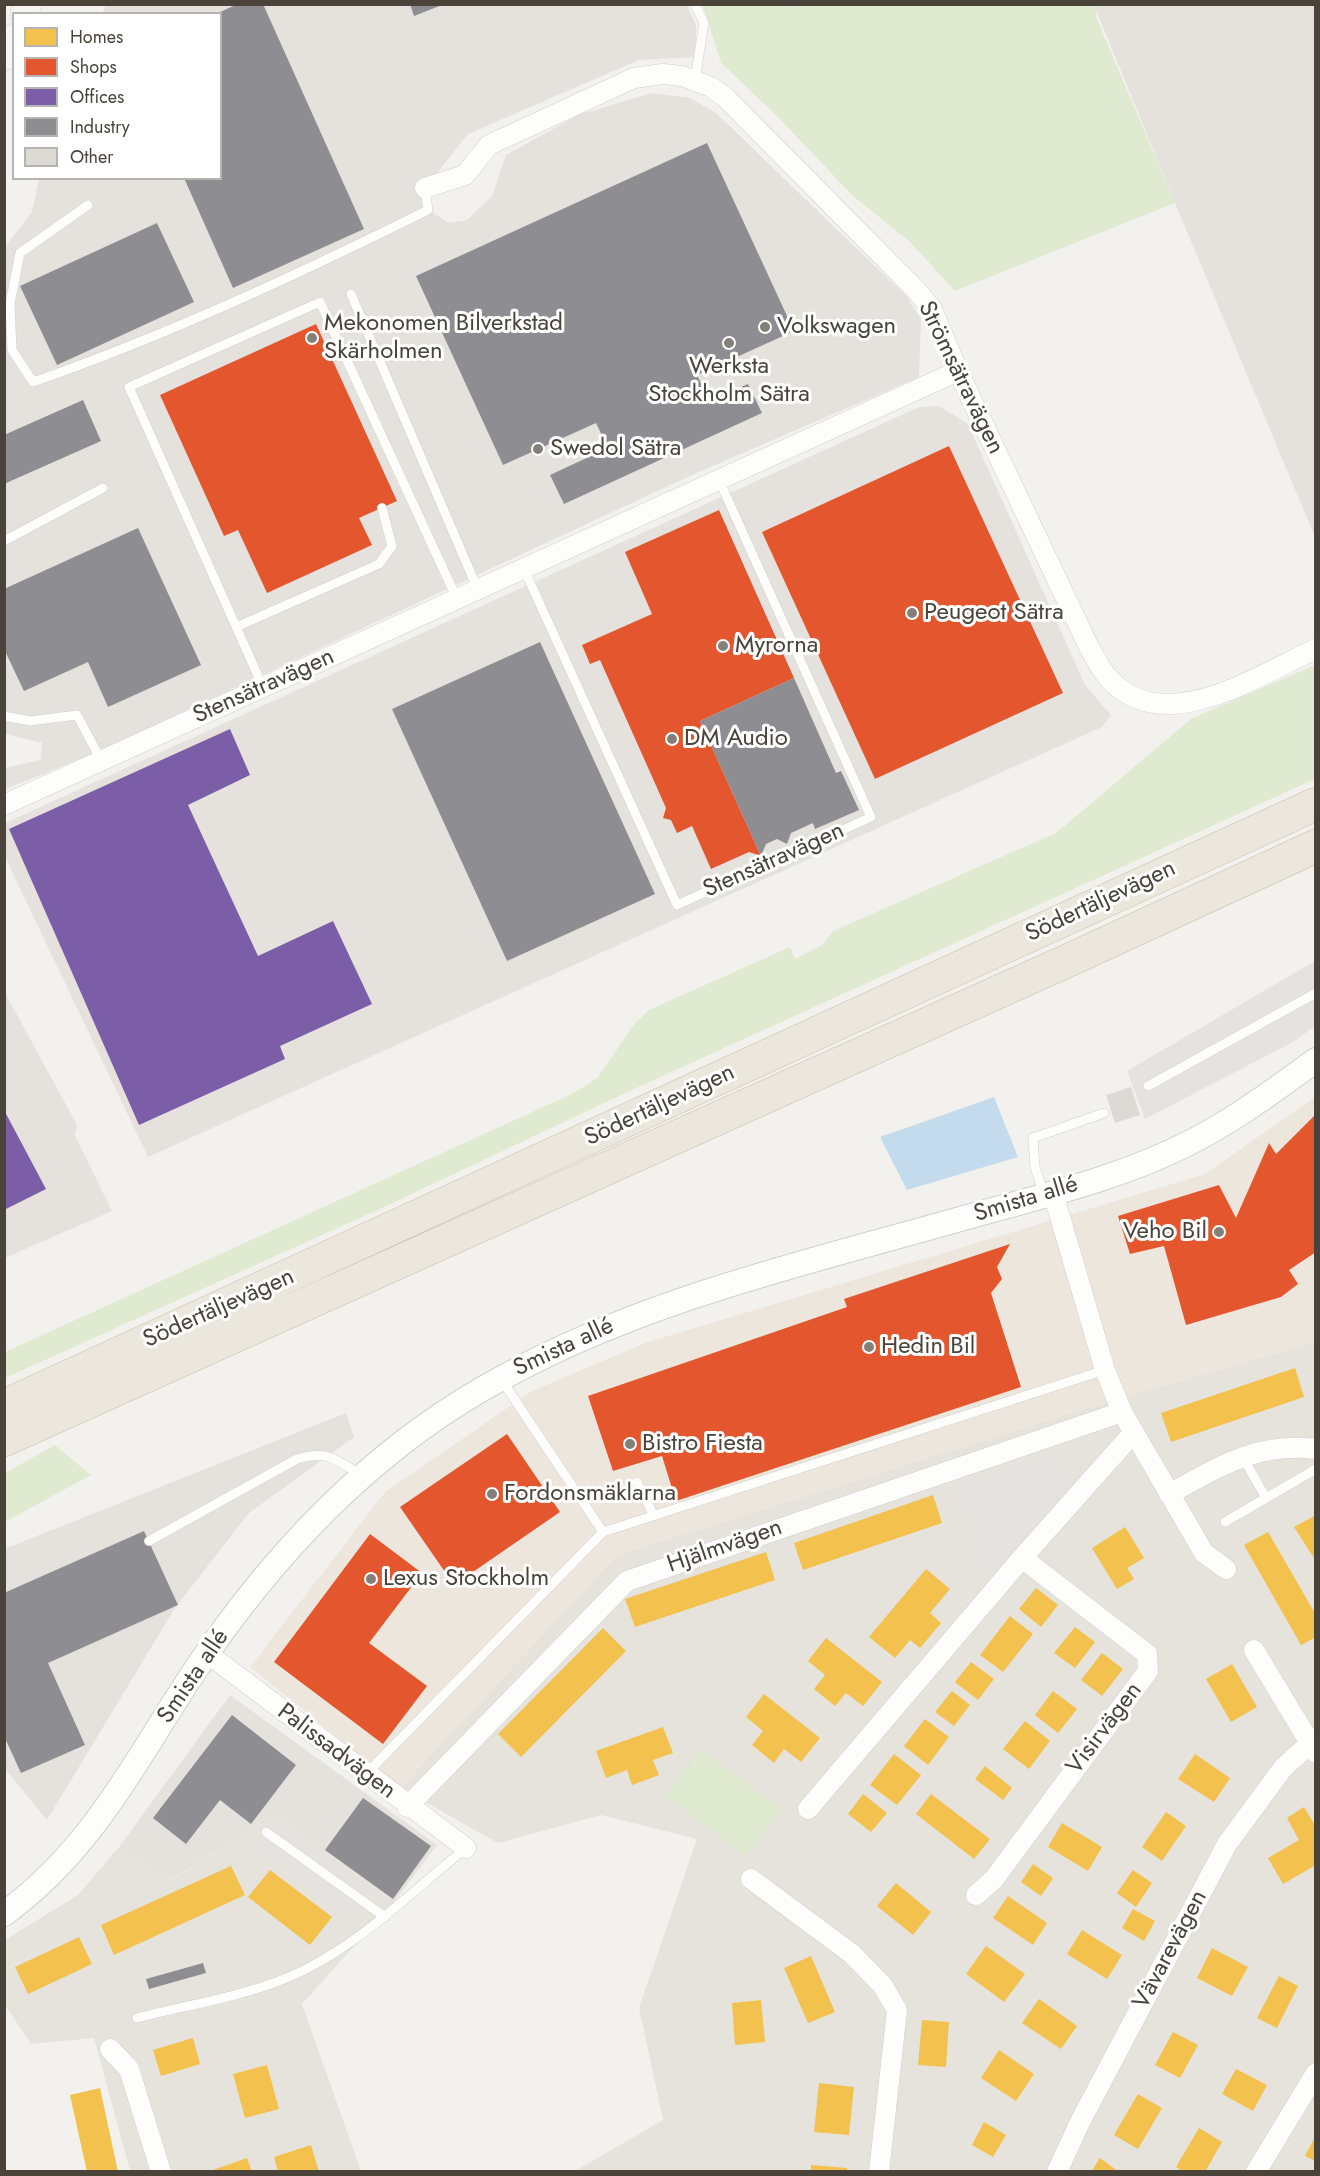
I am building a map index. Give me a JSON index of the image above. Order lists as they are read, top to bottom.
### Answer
{
  "streets": {
    "highway": ["Södertäljevägen"],
    "street": [
      "Strömsätravägen",
      "Stensätravägen",
      "Smista allé",
      "Hjälmvägen",
      "Visirvägen",
      "Palissadvägen",
      "Vävarevägen"
    ]
  },
  "crossings": [
    ["Strömsätravägen", "Stensätravägen"],
    ["Smista allé", "Palissadvägen"],
    ["Hjälmvägen", "Palissadvägen"]
  ],
  "places": [
    "Volkswagen",
    "Mekonomen Bilverkstad Skärholmen",
    "Werksta Stockholm Sätra",
    "Swedol Sätra",
    "Peugeot Sätra",
    "Myrorna",
    "DM Audio",
    "Veho Bil",
    "Hedin Bil",
    "Bistro Fiesta",
    "Fordonsmäklarna",
    "Lexus Stockholm"
  ],
  "legend": [
    "Homes",
    "Shops",
    "Offices",
    "Industry",
    "Other"
  ]
}
